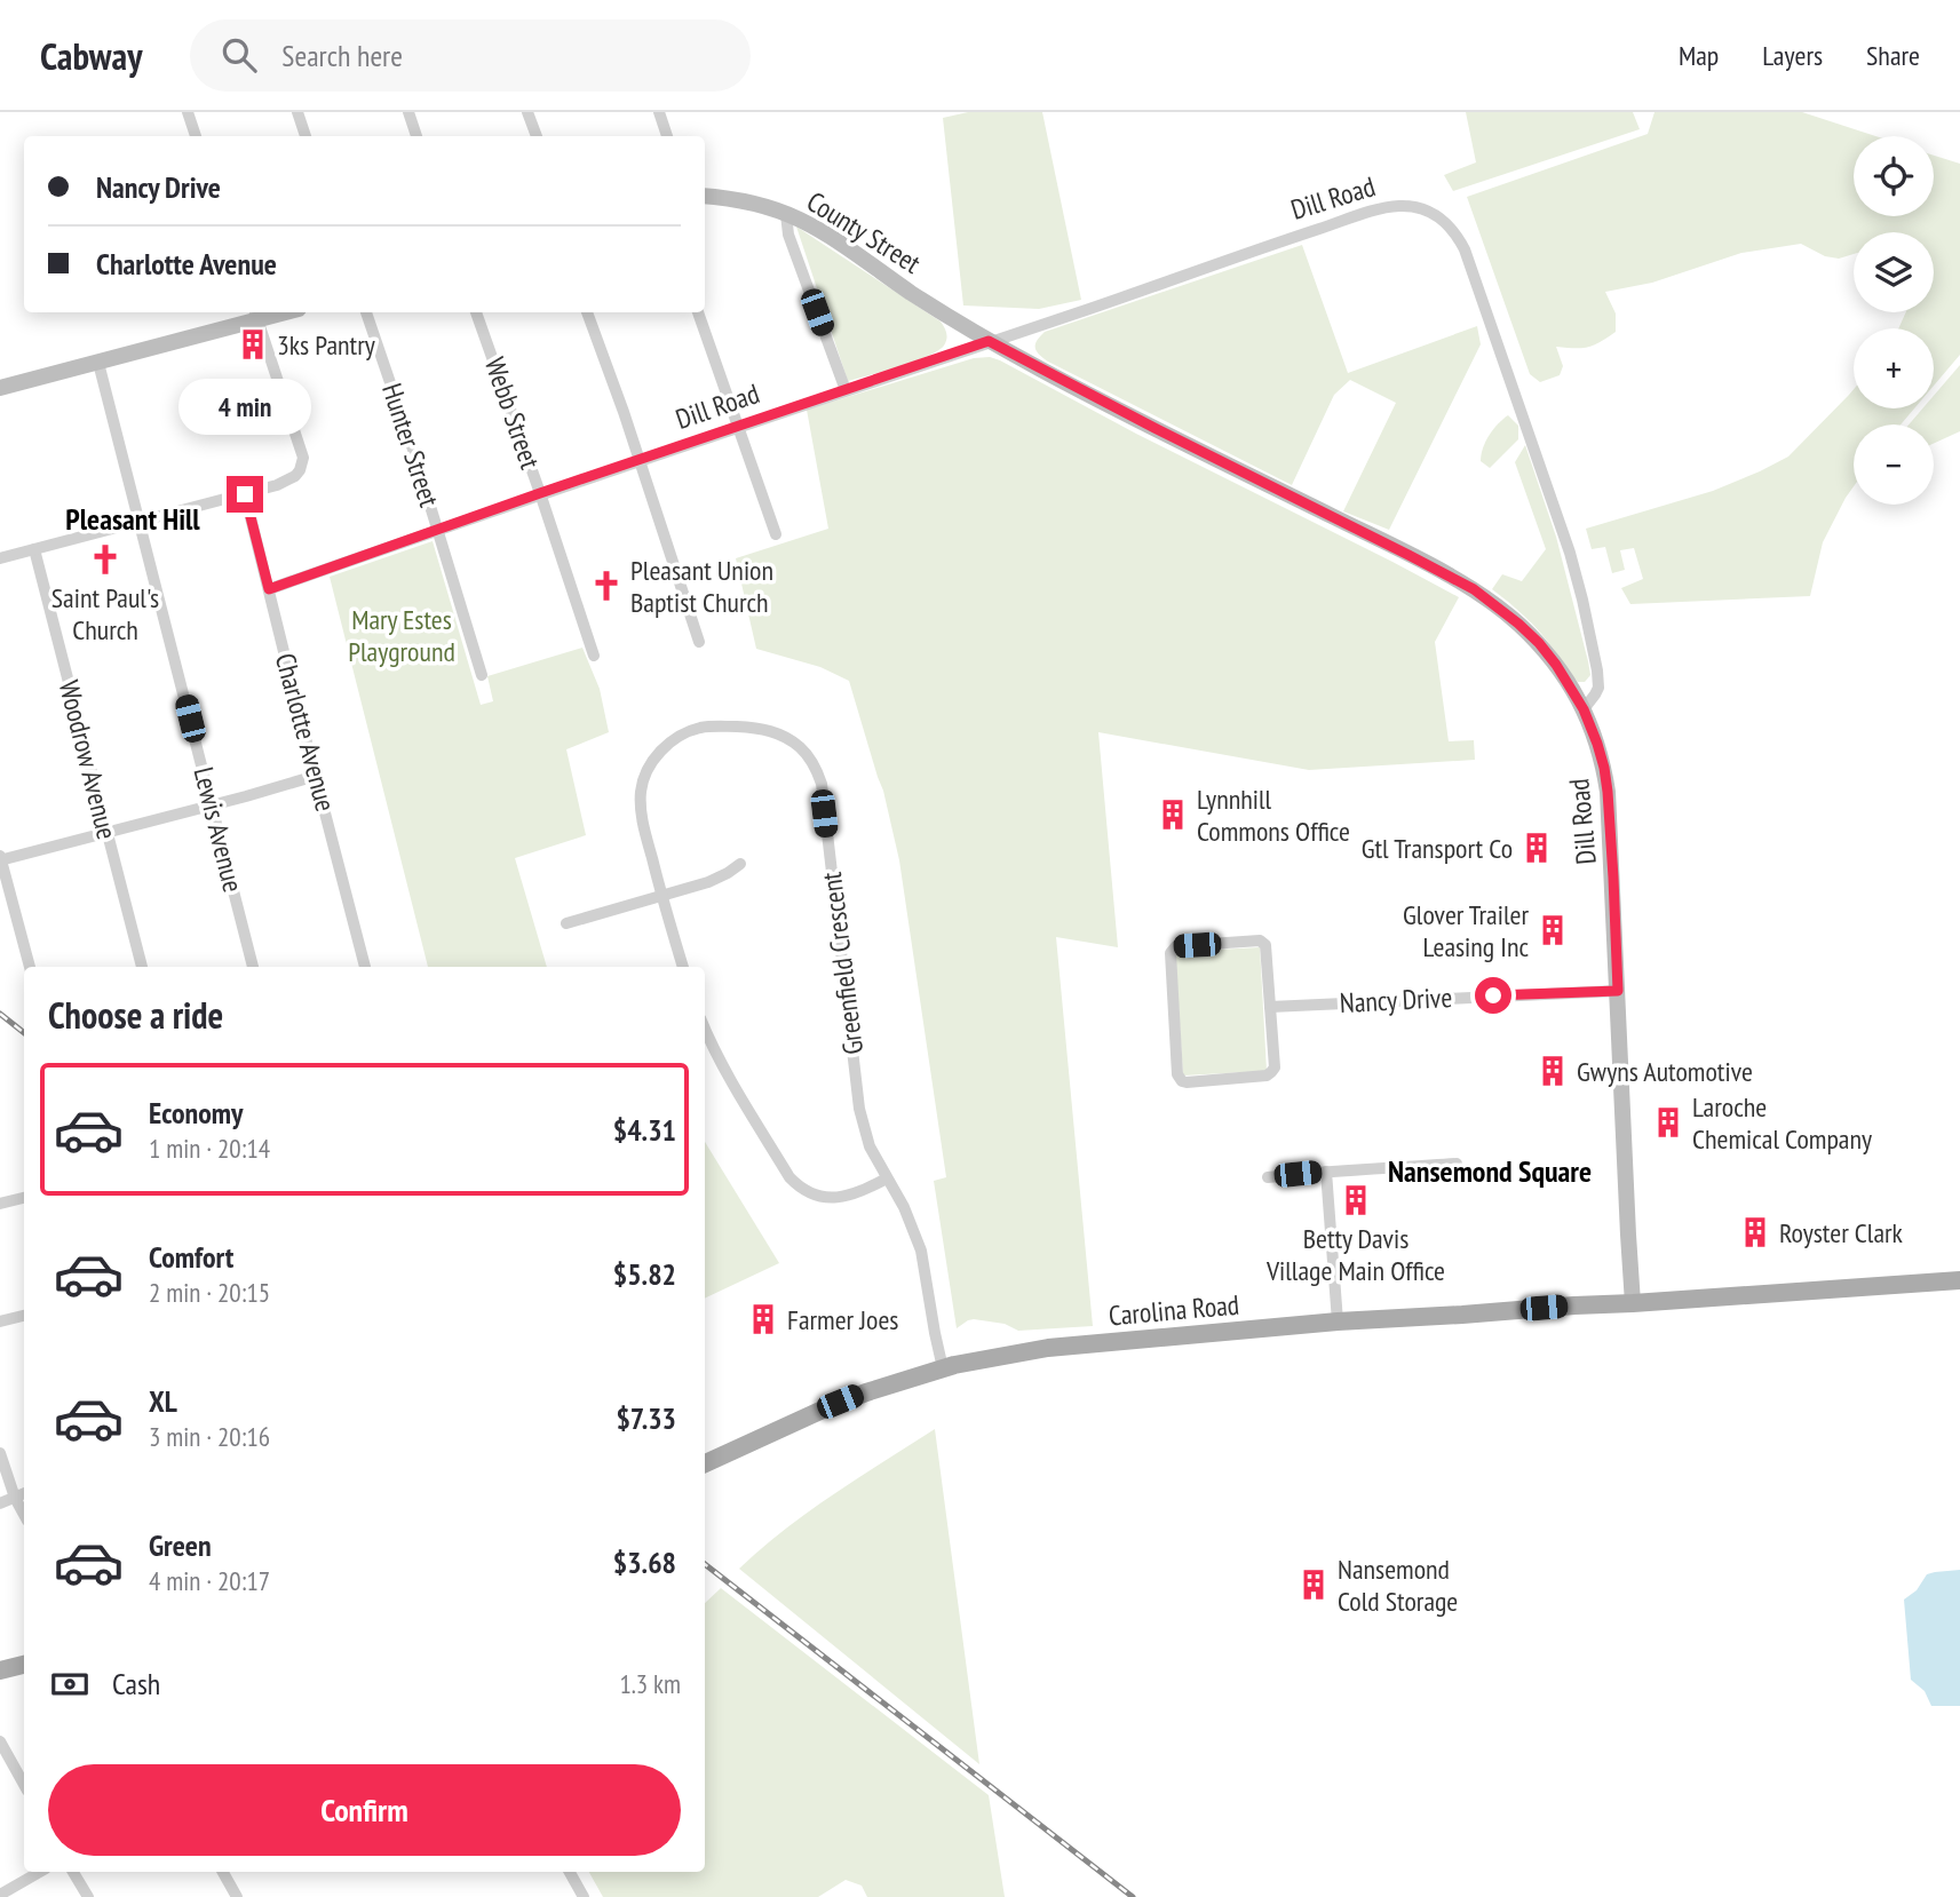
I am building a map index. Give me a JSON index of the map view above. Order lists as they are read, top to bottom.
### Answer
{
  "streets": {
    "main road": ["Carolina Road"],
    "street": [
      "Dill Road",
      "County Street",
      "Webb Street",
      "Hunter Street",
      "Charlotte Avenue",
      "Woodrow Avenue",
      "Lewis Avenue",
      "Greenfield Crescent",
      "Nancy Drive"
    ]
  },
  "crossings": [
    ["Dill Road", "County Street"],
    ["Dill Road", "Webb Street"],
    ["Dill Road", "Hunter Street"],
    ["Dill Road", "Charlotte Avenue"],
    ["Dill Road", "Nancy Drive"],
    ["Dill Road", "Carolina Road"],
    ["Greenfield Crescent", "Carolina Road"]
  ],
  "districts": ["Pleasant Hill", "Nansemond Square"],
  "parks": ["Mary Estes Playground"],
  "places": {
    "building": [
      "3ks Pantry",
      "Lynnhill Commons Office",
      "Gtl Transport Co",
      "Glover Trailer Leasing Inc",
      "Gwyns Automotive",
      "Laroche Chemical Company",
      "Betty Davis Village Main Office",
      "Royster Clark",
      "Farmer Joes",
      "Nansemond Cold Storage"
    ],
    "church": ["Saint Paul's Church", "Pleasant Union Baptist Church"]
  },
  "page": {
    "header": "Cabway",
    "search": "Search here",
    "nav": ["Map", "Layers", "Share"],
    "map_buttons": ["+", "−"],
    "banner": ["Nancy Drive", "Charlotte Avenue"],
    "bubble": "4 min",
    "heading": "Choose a ride",
    "list": [
      {
        "name": "Economy",
        "note": "1 min · 20:14",
        "value": "$4.31"
      },
      {
        "name": "Comfort",
        "note": "2 min · 20:15",
        "value": "$5.82"
      },
      {
        "name": "XL",
        "note": "3 min · 20:16",
        "value": "$7.33"
      },
      {
        "name": "Green",
        "note": "4 min · 20:17",
        "value": "$3.68"
      }
    ],
    "pay": ["Cash", "1.3 km"],
    "buttons": "Confirm"
  }
}
